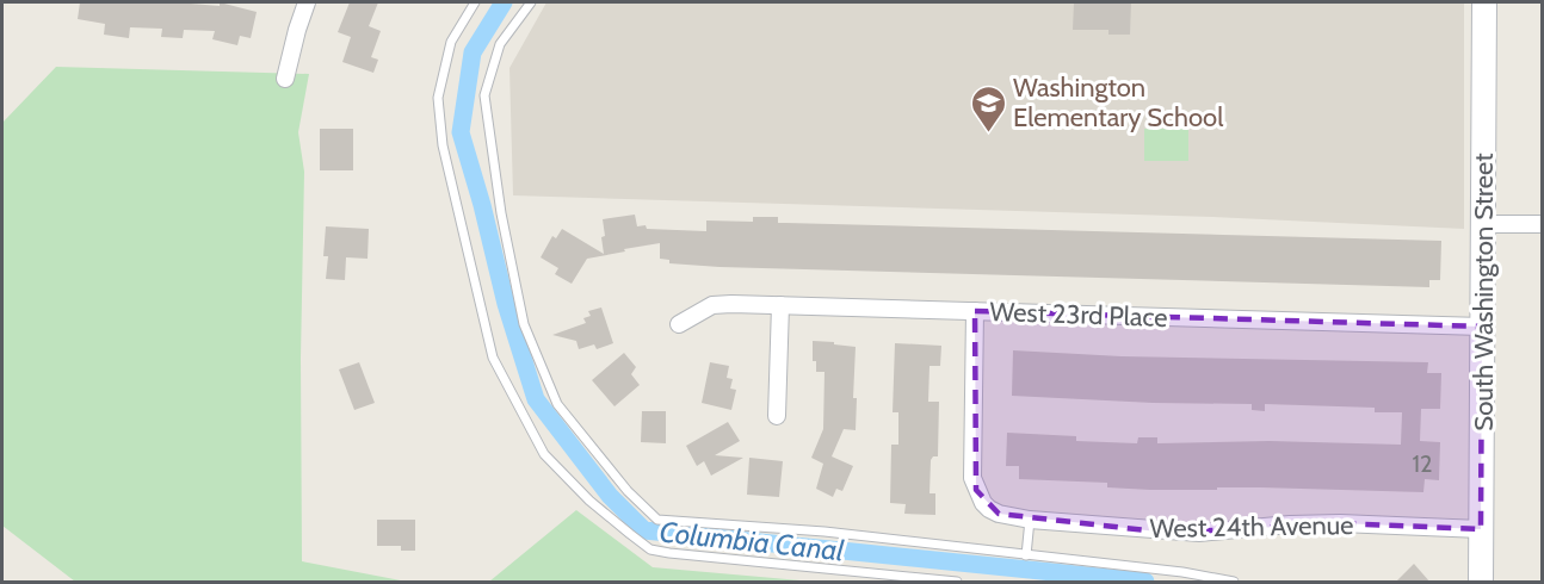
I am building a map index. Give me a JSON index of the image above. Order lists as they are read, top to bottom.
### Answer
{
  "streets": {
    "main road": ["South Washington Street"],
    "street": ["West 23rd Place", "West 24th Avenue"]
  },
  "crossings": [
    ["South Washington Street", "West 23rd Place"],
    ["South Washington Street", "West 24th Avenue"],
    ["West 23rd Place", "West 24th Avenue"]
  ],
  "water": ["Columbia Canal"],
  "places": {
    "school or university": ["Washington Elementary School"]
  },
  "house_numbers": ["12"]
}
